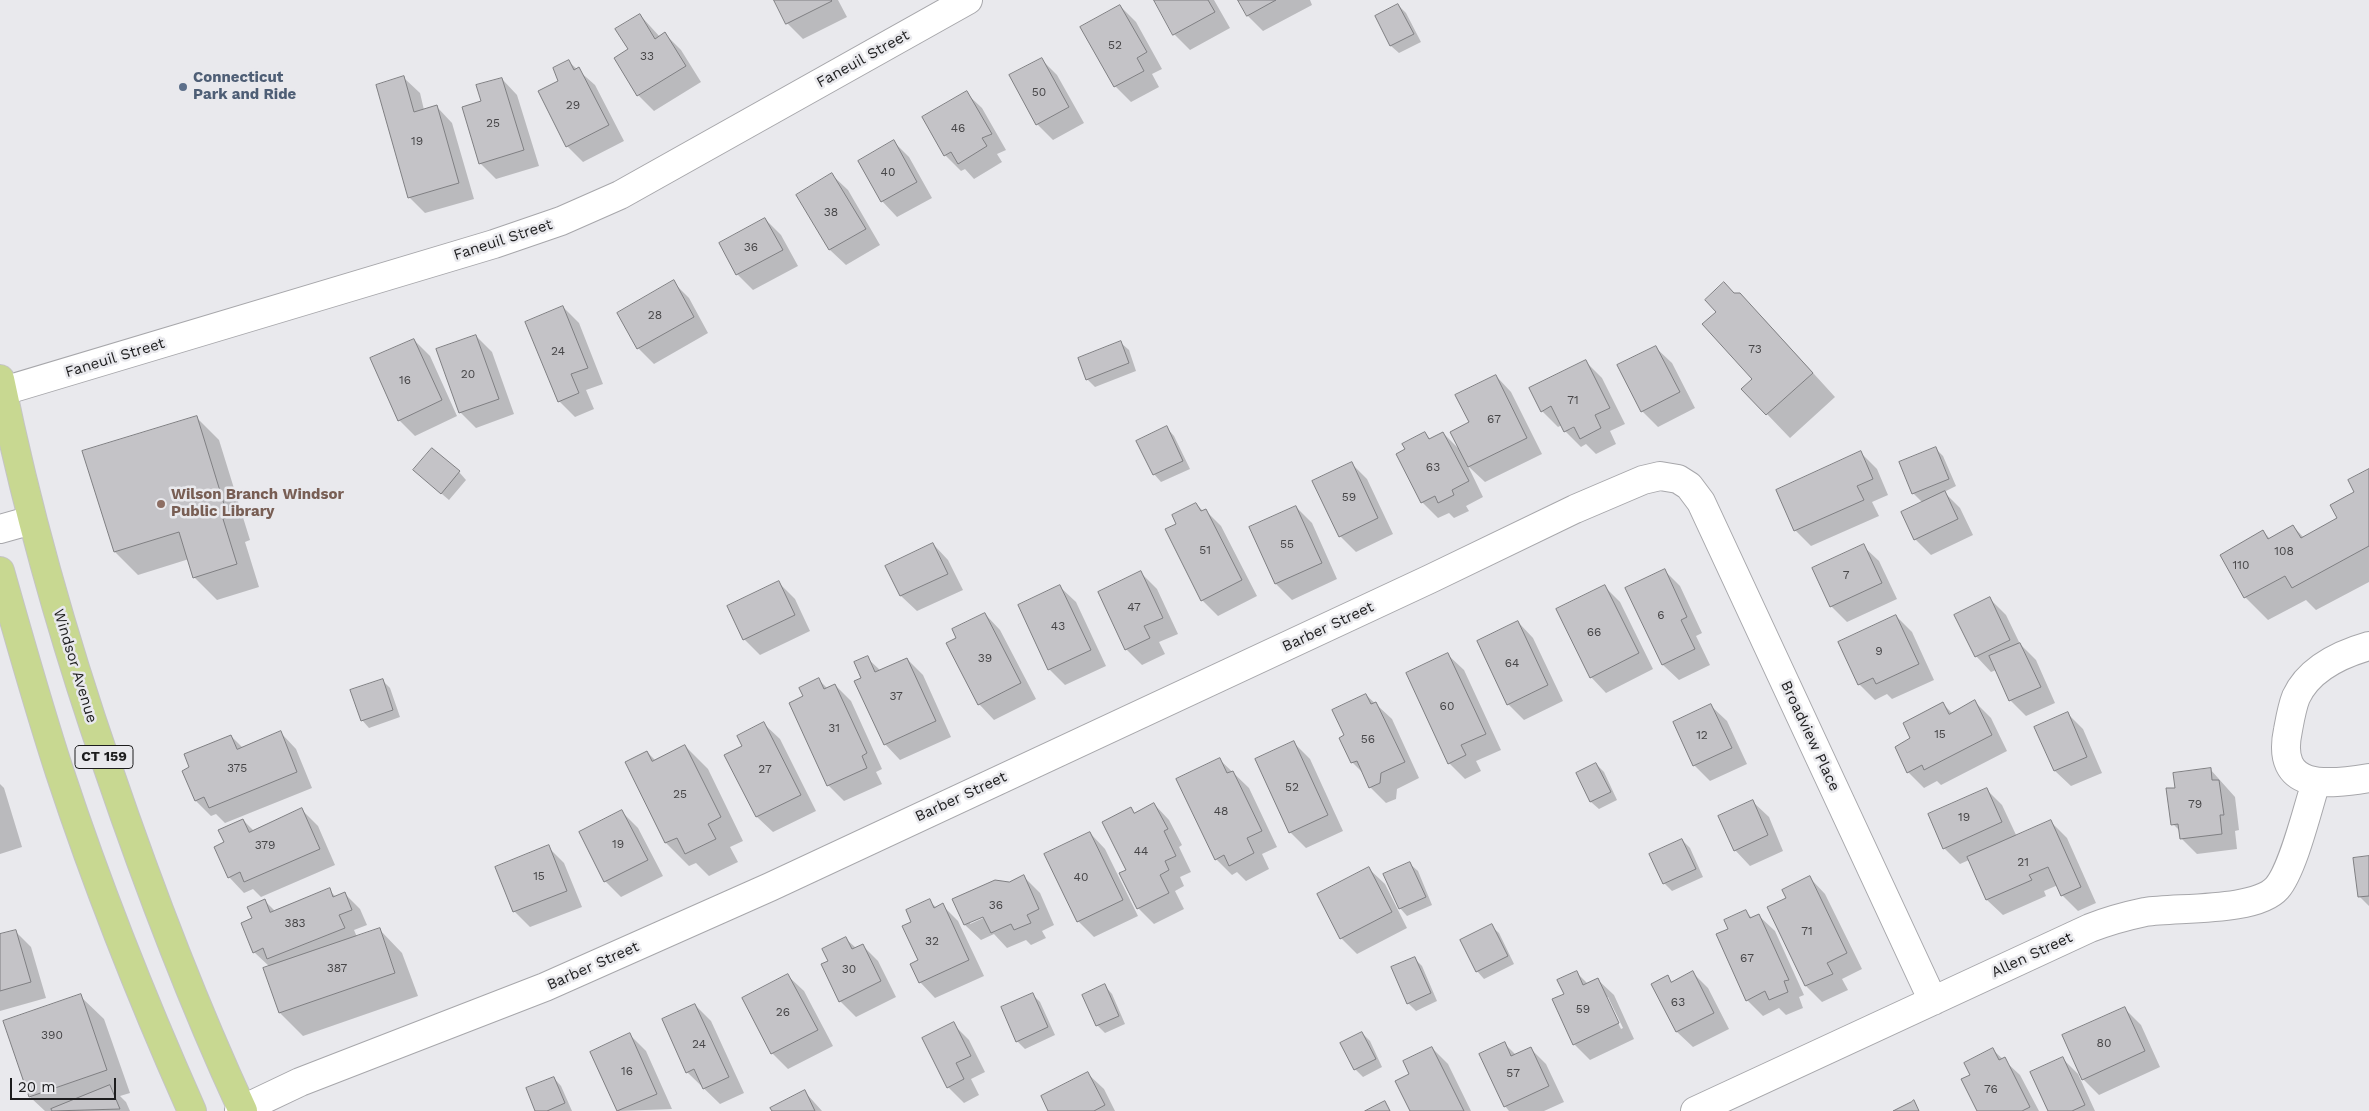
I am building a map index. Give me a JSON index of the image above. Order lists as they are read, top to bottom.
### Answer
{
  "streets": {
    "main road": ["Windsor Avenue", "CT 159"],
    "street": [
      "Faneuil Street",
      "Barber Street",
      "Broadview Place",
      "Allen Street"
    ]
  },
  "crossings": [
    ["Faneuil Street", "Windsor Avenue"],
    ["Barber Street", "Windsor Avenue"],
    ["Barber Street", "Broadview Place"],
    ["Broadview Place", "Allen Street"]
  ],
  "places": ["Connecticut Park and Ride", "Wilson Branch Windsor Public Library"],
  "house_numbers": [
    "52",
    "33",
    "50",
    "29",
    "25",
    "46",
    "19",
    "40",
    "38",
    "36",
    "28",
    "73",
    "24",
    "20",
    "16",
    "71",
    "67",
    "63",
    "59",
    "55",
    "51",
    "108",
    "110",
    "7",
    "47",
    "6",
    "43",
    "66",
    "9",
    "39",
    "64",
    "37",
    "60",
    "31",
    "15",
    "12",
    "56",
    "375",
    "27",
    "52",
    "25",
    "79",
    "48",
    "19",
    "19",
    "379",
    "44",
    "21",
    "15",
    "40",
    "36",
    "383",
    "71",
    "32",
    "67",
    "387",
    "30",
    "63",
    "59",
    "26",
    "390",
    "80",
    "24",
    "16",
    "57",
    "76"
  ],
  "scale_bar": "20 m"
}
